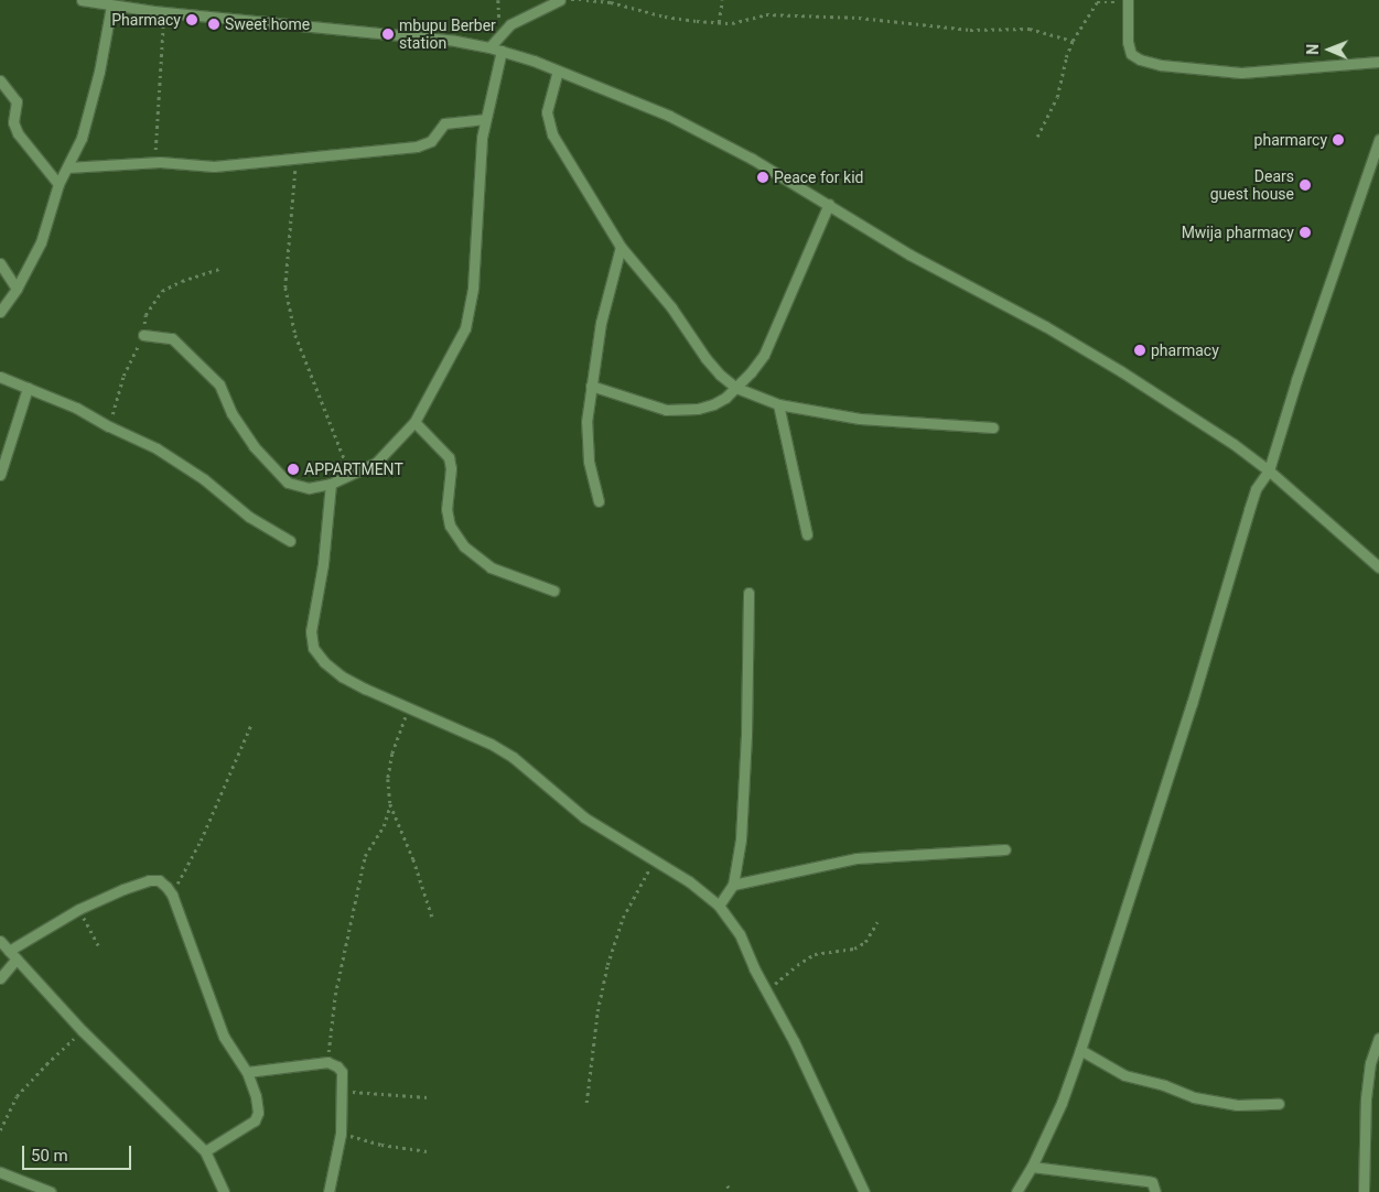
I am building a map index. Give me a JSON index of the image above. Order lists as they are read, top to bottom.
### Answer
{
  "places": [
    "Pharmacy",
    "Sweet home",
    "mbupu Berber station",
    "pharmarcy",
    "Peace for kid",
    "Dears guest house",
    "Mwija pharmacy",
    "pharmacy",
    "APPARTMENT"
  ],
  "scale_bar": "50 m",
  "north": "left"
}
